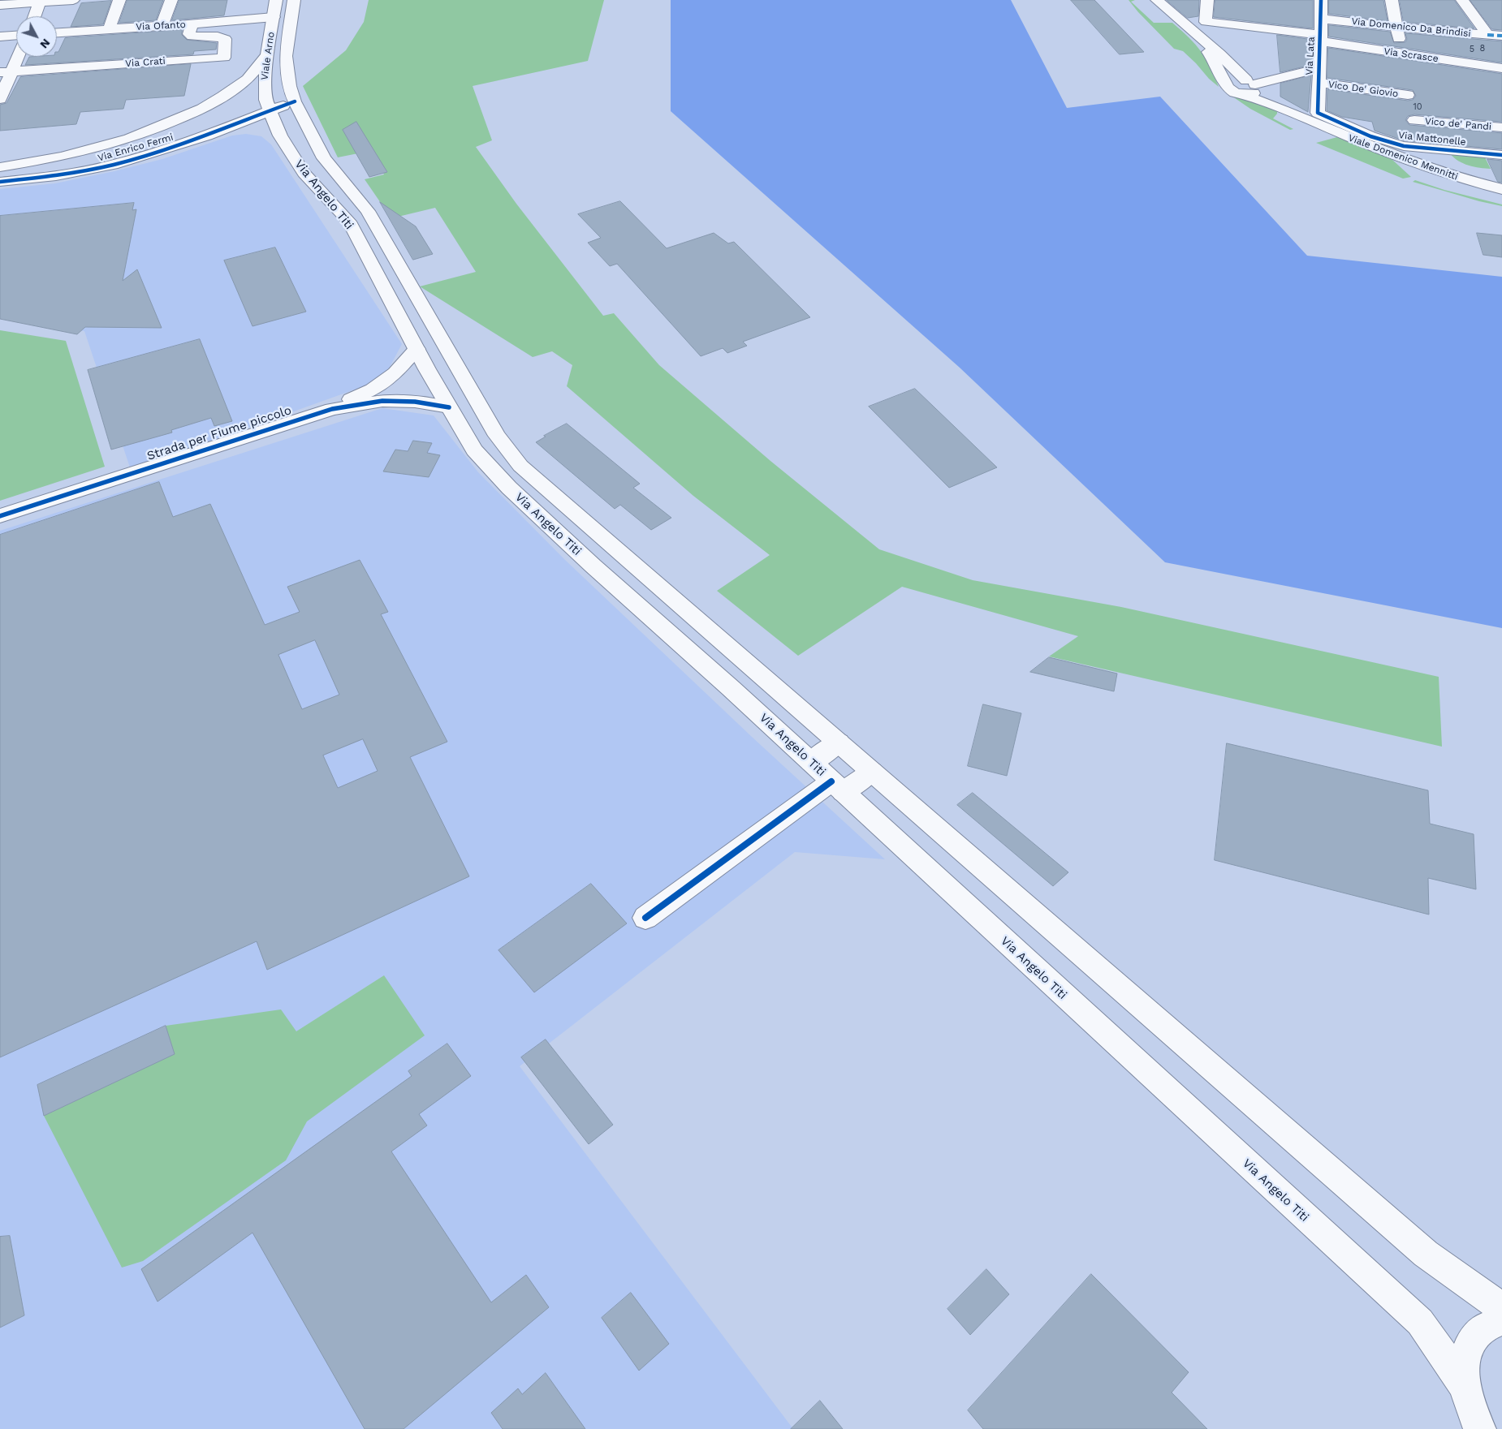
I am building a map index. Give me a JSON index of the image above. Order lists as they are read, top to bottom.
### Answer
{
  "streets": {
    "street": [
      "Via Ofanto",
      "Via Domenico Da Brindisi",
      "Via Scrasce",
      "Viale Arno",
      "Via Lata",
      "Via Crati",
      "Vico De' Giovio",
      "Vico de' Pandi",
      "Via Mattonelle",
      "Via Enrico Fermi",
      "Viale Domenico Mennitti",
      "Via Angelo Titi",
      "Strada per Fiume piccolo"
    ]
  },
  "crossings": [
    ["Via Ofanto", "Viale Arno"],
    ["Via Ofanto", "Via Crati"],
    ["Via Domenico Da Brindisi", "Via Scrasce"],
    ["Via Domenico Da Brindisi", "Via Lata"],
    ["Via Scrasce", "Via Lata"],
    ["Viale Arno", "Via Enrico Fermi"],
    ["Viale Arno", "Via Angelo Titi"],
    ["Via Lata", "Vico De' Giovio"],
    ["Via Lata", "Via Mattonelle"],
    ["Via Lata", "Viale Domenico Mennitti"],
    ["Vico De' Giovio", "Vico de' Pandi"],
    ["Via Mattonelle", "Viale Domenico Mennitti"],
    ["Via Enrico Fermi", "Via Angelo Titi"],
    ["Via Angelo Titi", "Strada per Fiume piccolo"]
  ],
  "house_numbers": ["8", "5", "10"],
  "north": "bottom right"
}
